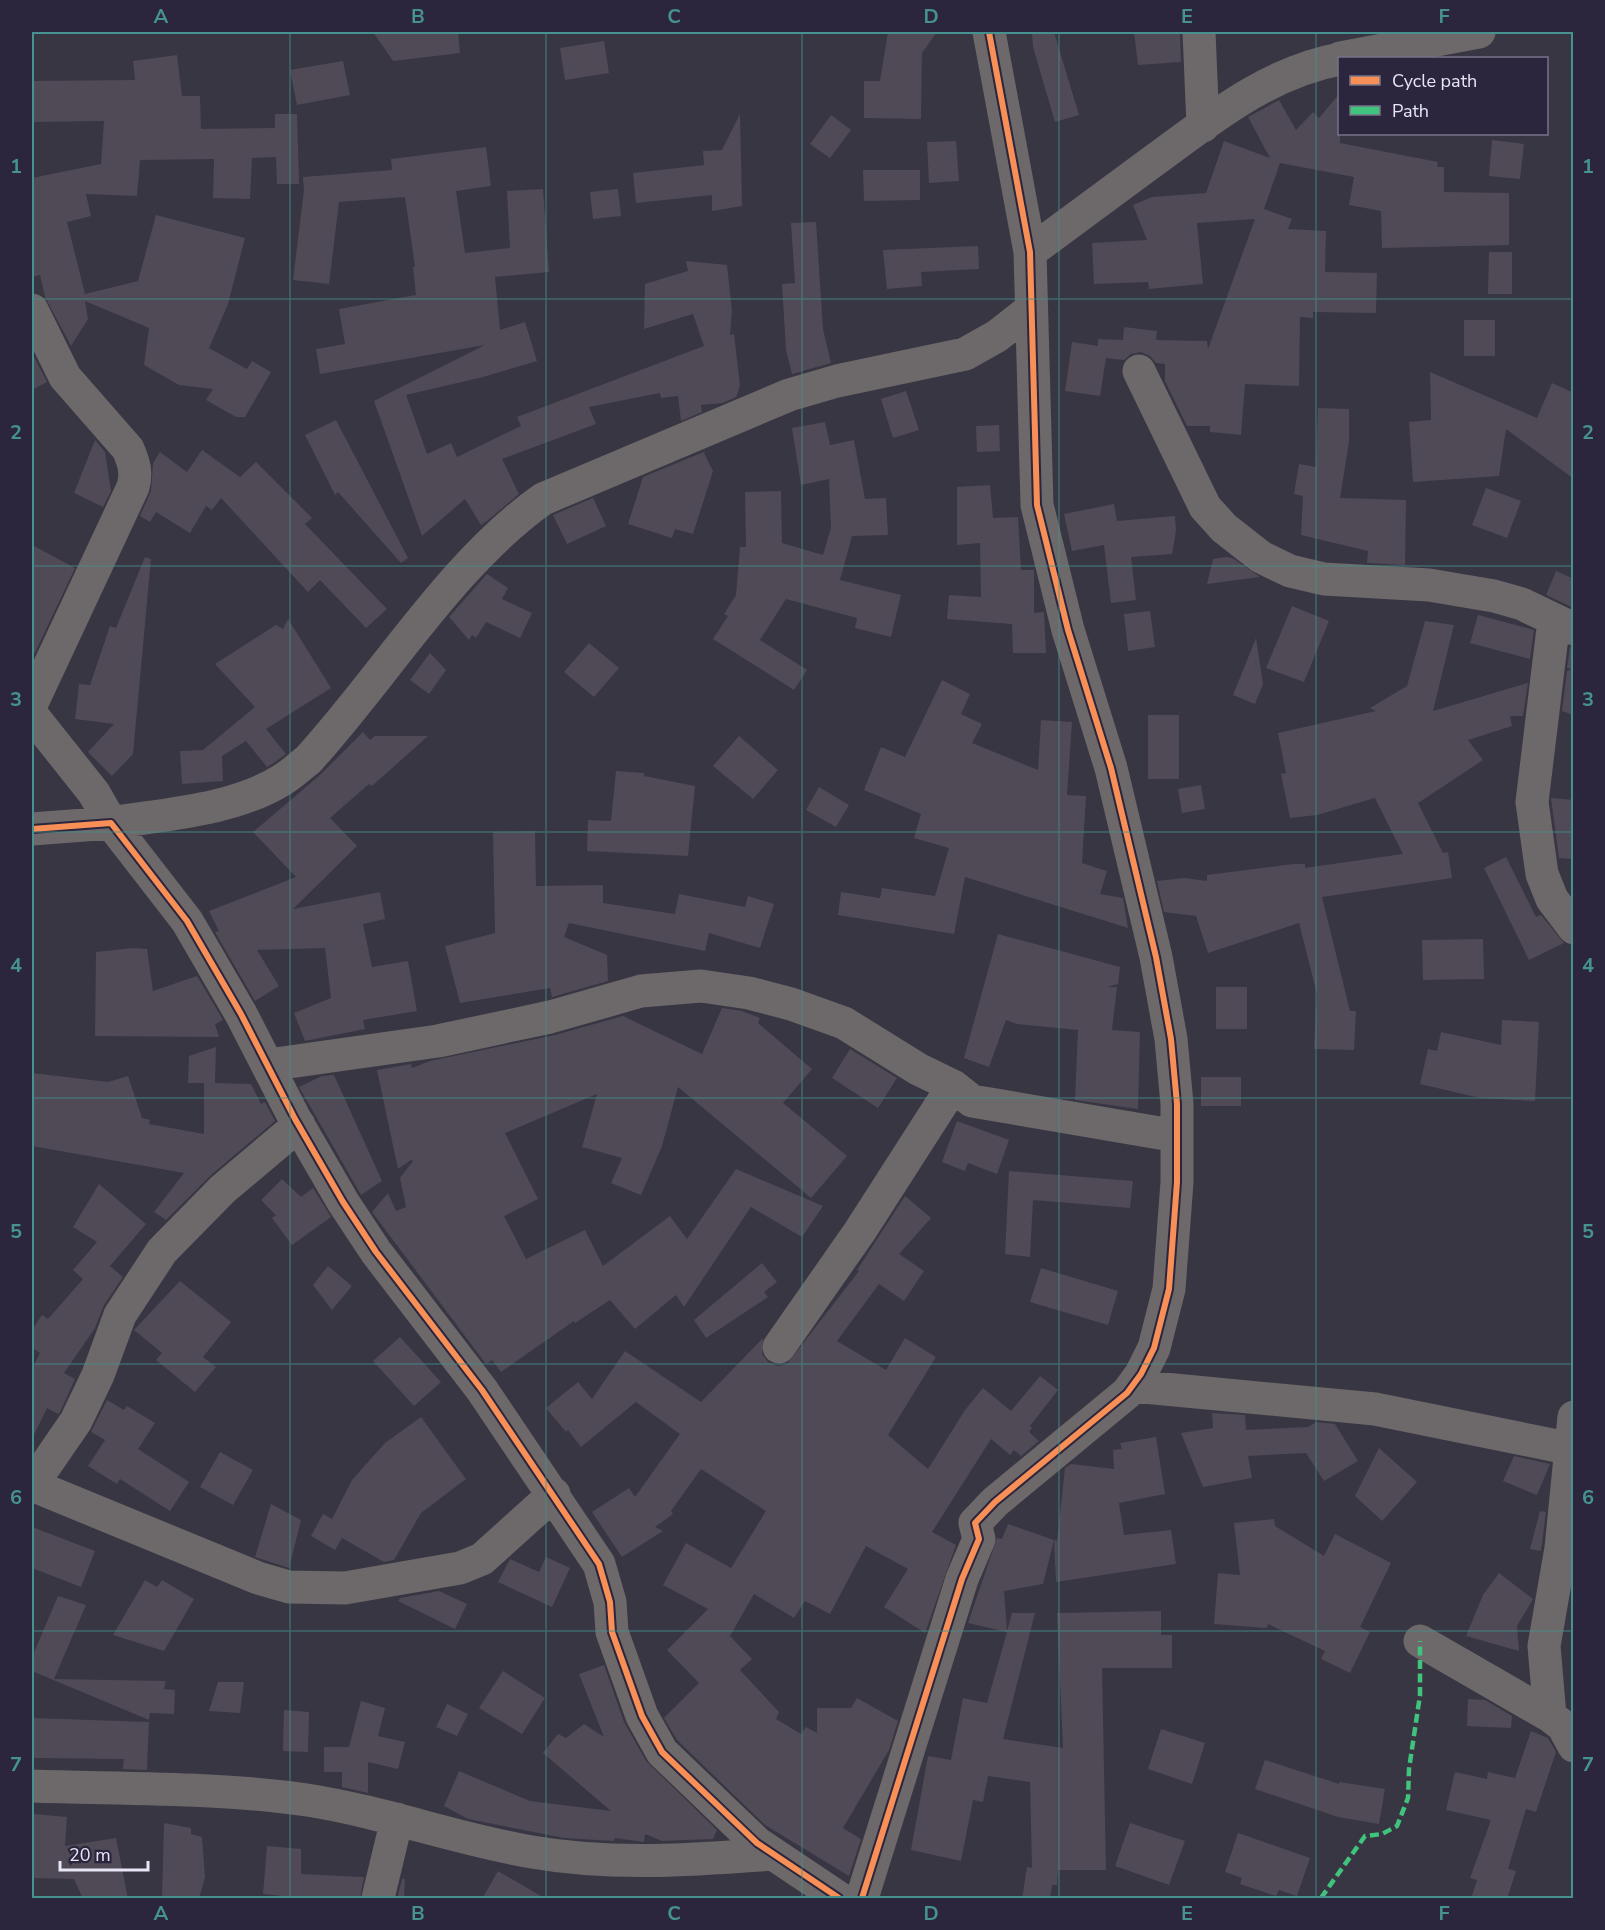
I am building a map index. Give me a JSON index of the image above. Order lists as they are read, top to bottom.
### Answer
{
  "legend": ["Cycle path", "Path"],
  "scale_bar": "20 m",
  "grid": {
    "columns": [
      "A",
      "B",
      "C",
      "D",
      "E",
      "F"
    ],
    "rows": [
      "1",
      "2",
      "3",
      "4",
      "5",
      "6",
      "7"
    ]
  }
}
